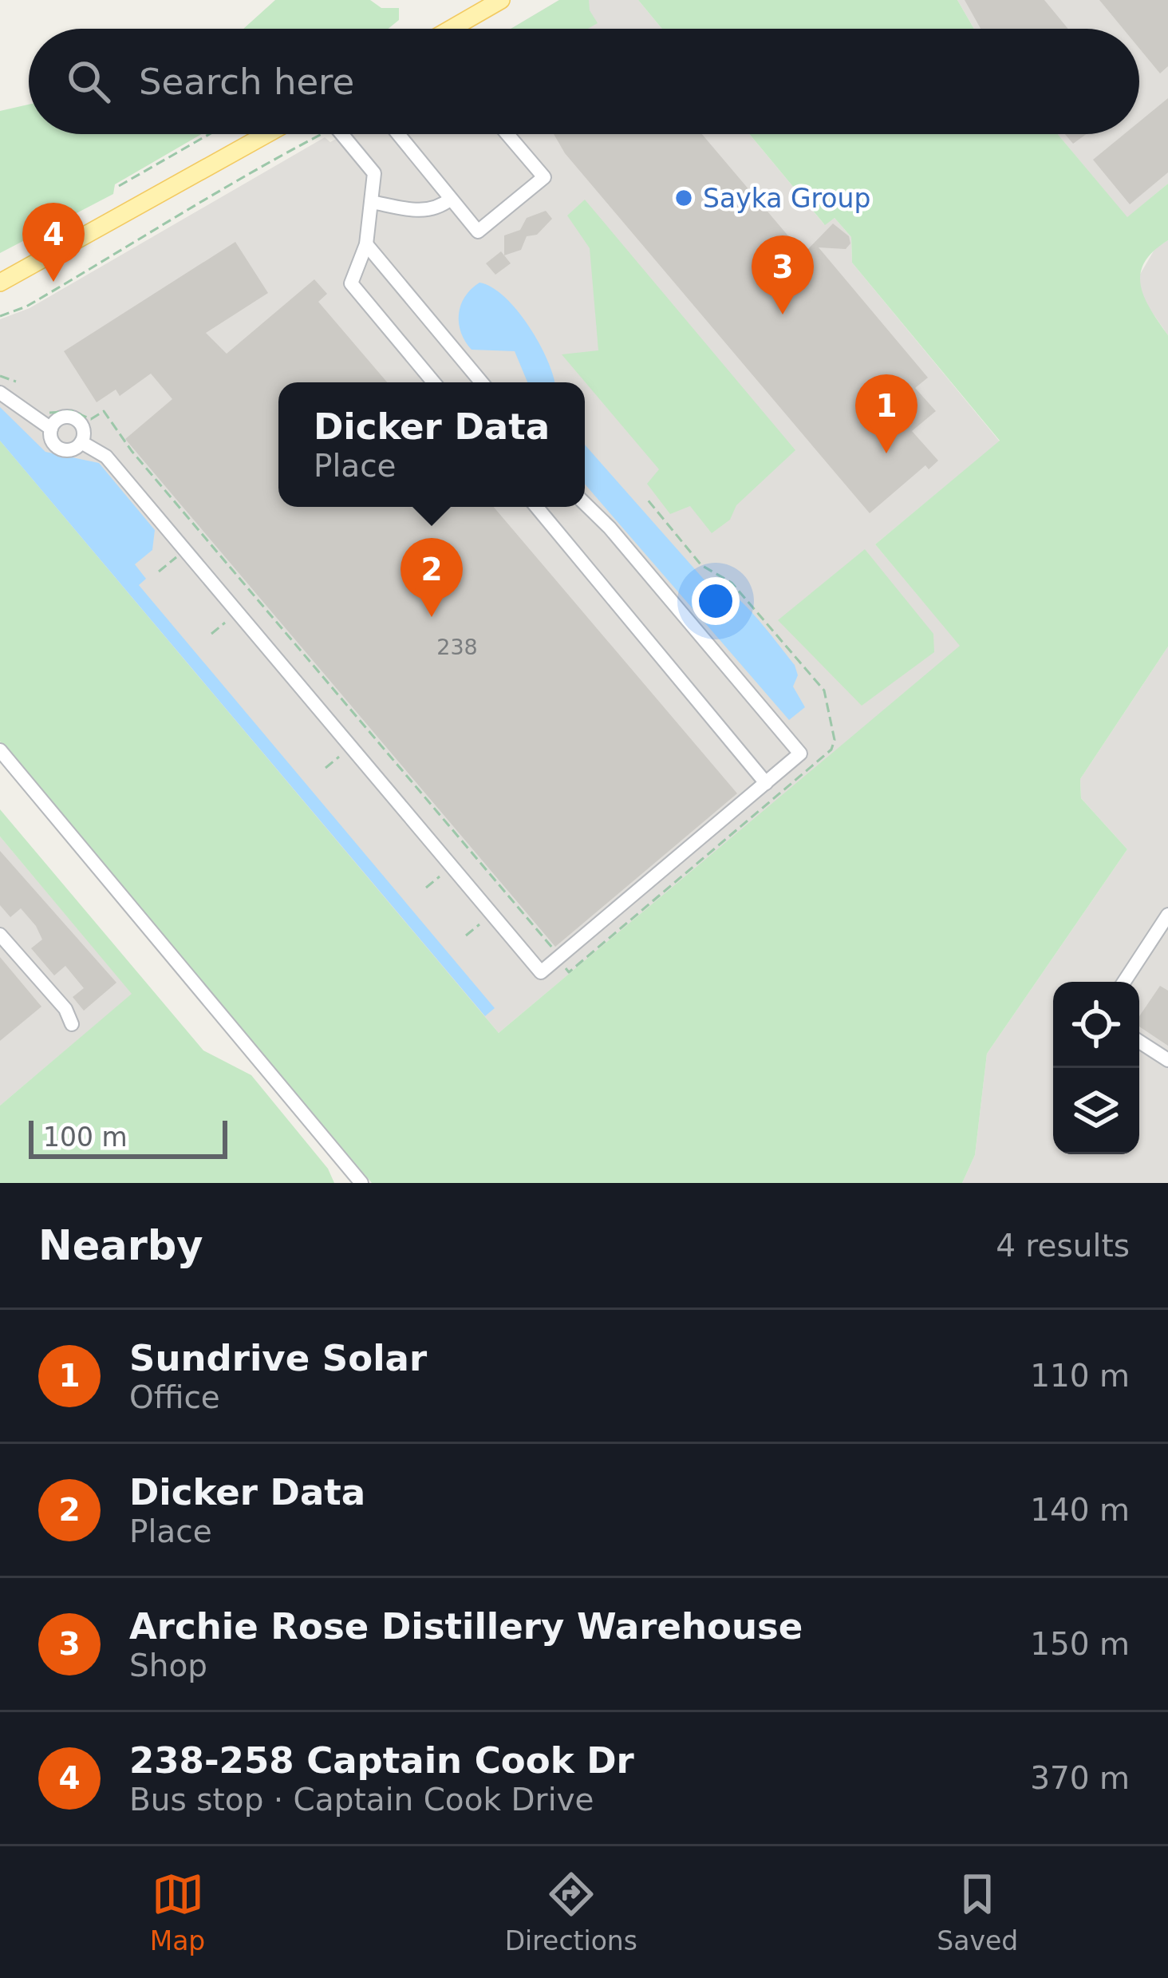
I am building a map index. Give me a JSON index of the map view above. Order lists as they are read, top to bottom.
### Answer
{
  "places": ["Sayka Group"],
  "house_numbers": ["238"],
  "scale_bar": "100 m",
  "page": {
    "search": "Search here",
    "pins": [
      "4",
      "3",
      "1",
      "2"
    ],
    "popup": ["Dicker Data", "Place"],
    "scale": "100 m",
    "heading": ["Nearby", "4 results"],
    "list": [
      {
        "mark": "1",
        "name": "Sundrive Solar",
        "note": "Office",
        "value": "110 m"
      },
      {
        "mark": "2",
        "name": "Dicker Data",
        "note": "Place",
        "value": "140 m"
      },
      {
        "mark": "3",
        "name": "Archie Rose Distillery Warehouse",
        "note": "Shop",
        "value": "150 m"
      },
      {
        "mark": "4",
        "name": "238-258 Captain Cook Dr",
        "note": "Bus stop · Captain Cook Drive",
        "value": "370 m"
      }
    ],
    "nav": ["Map", "Directions", "Saved"]
  }
}
